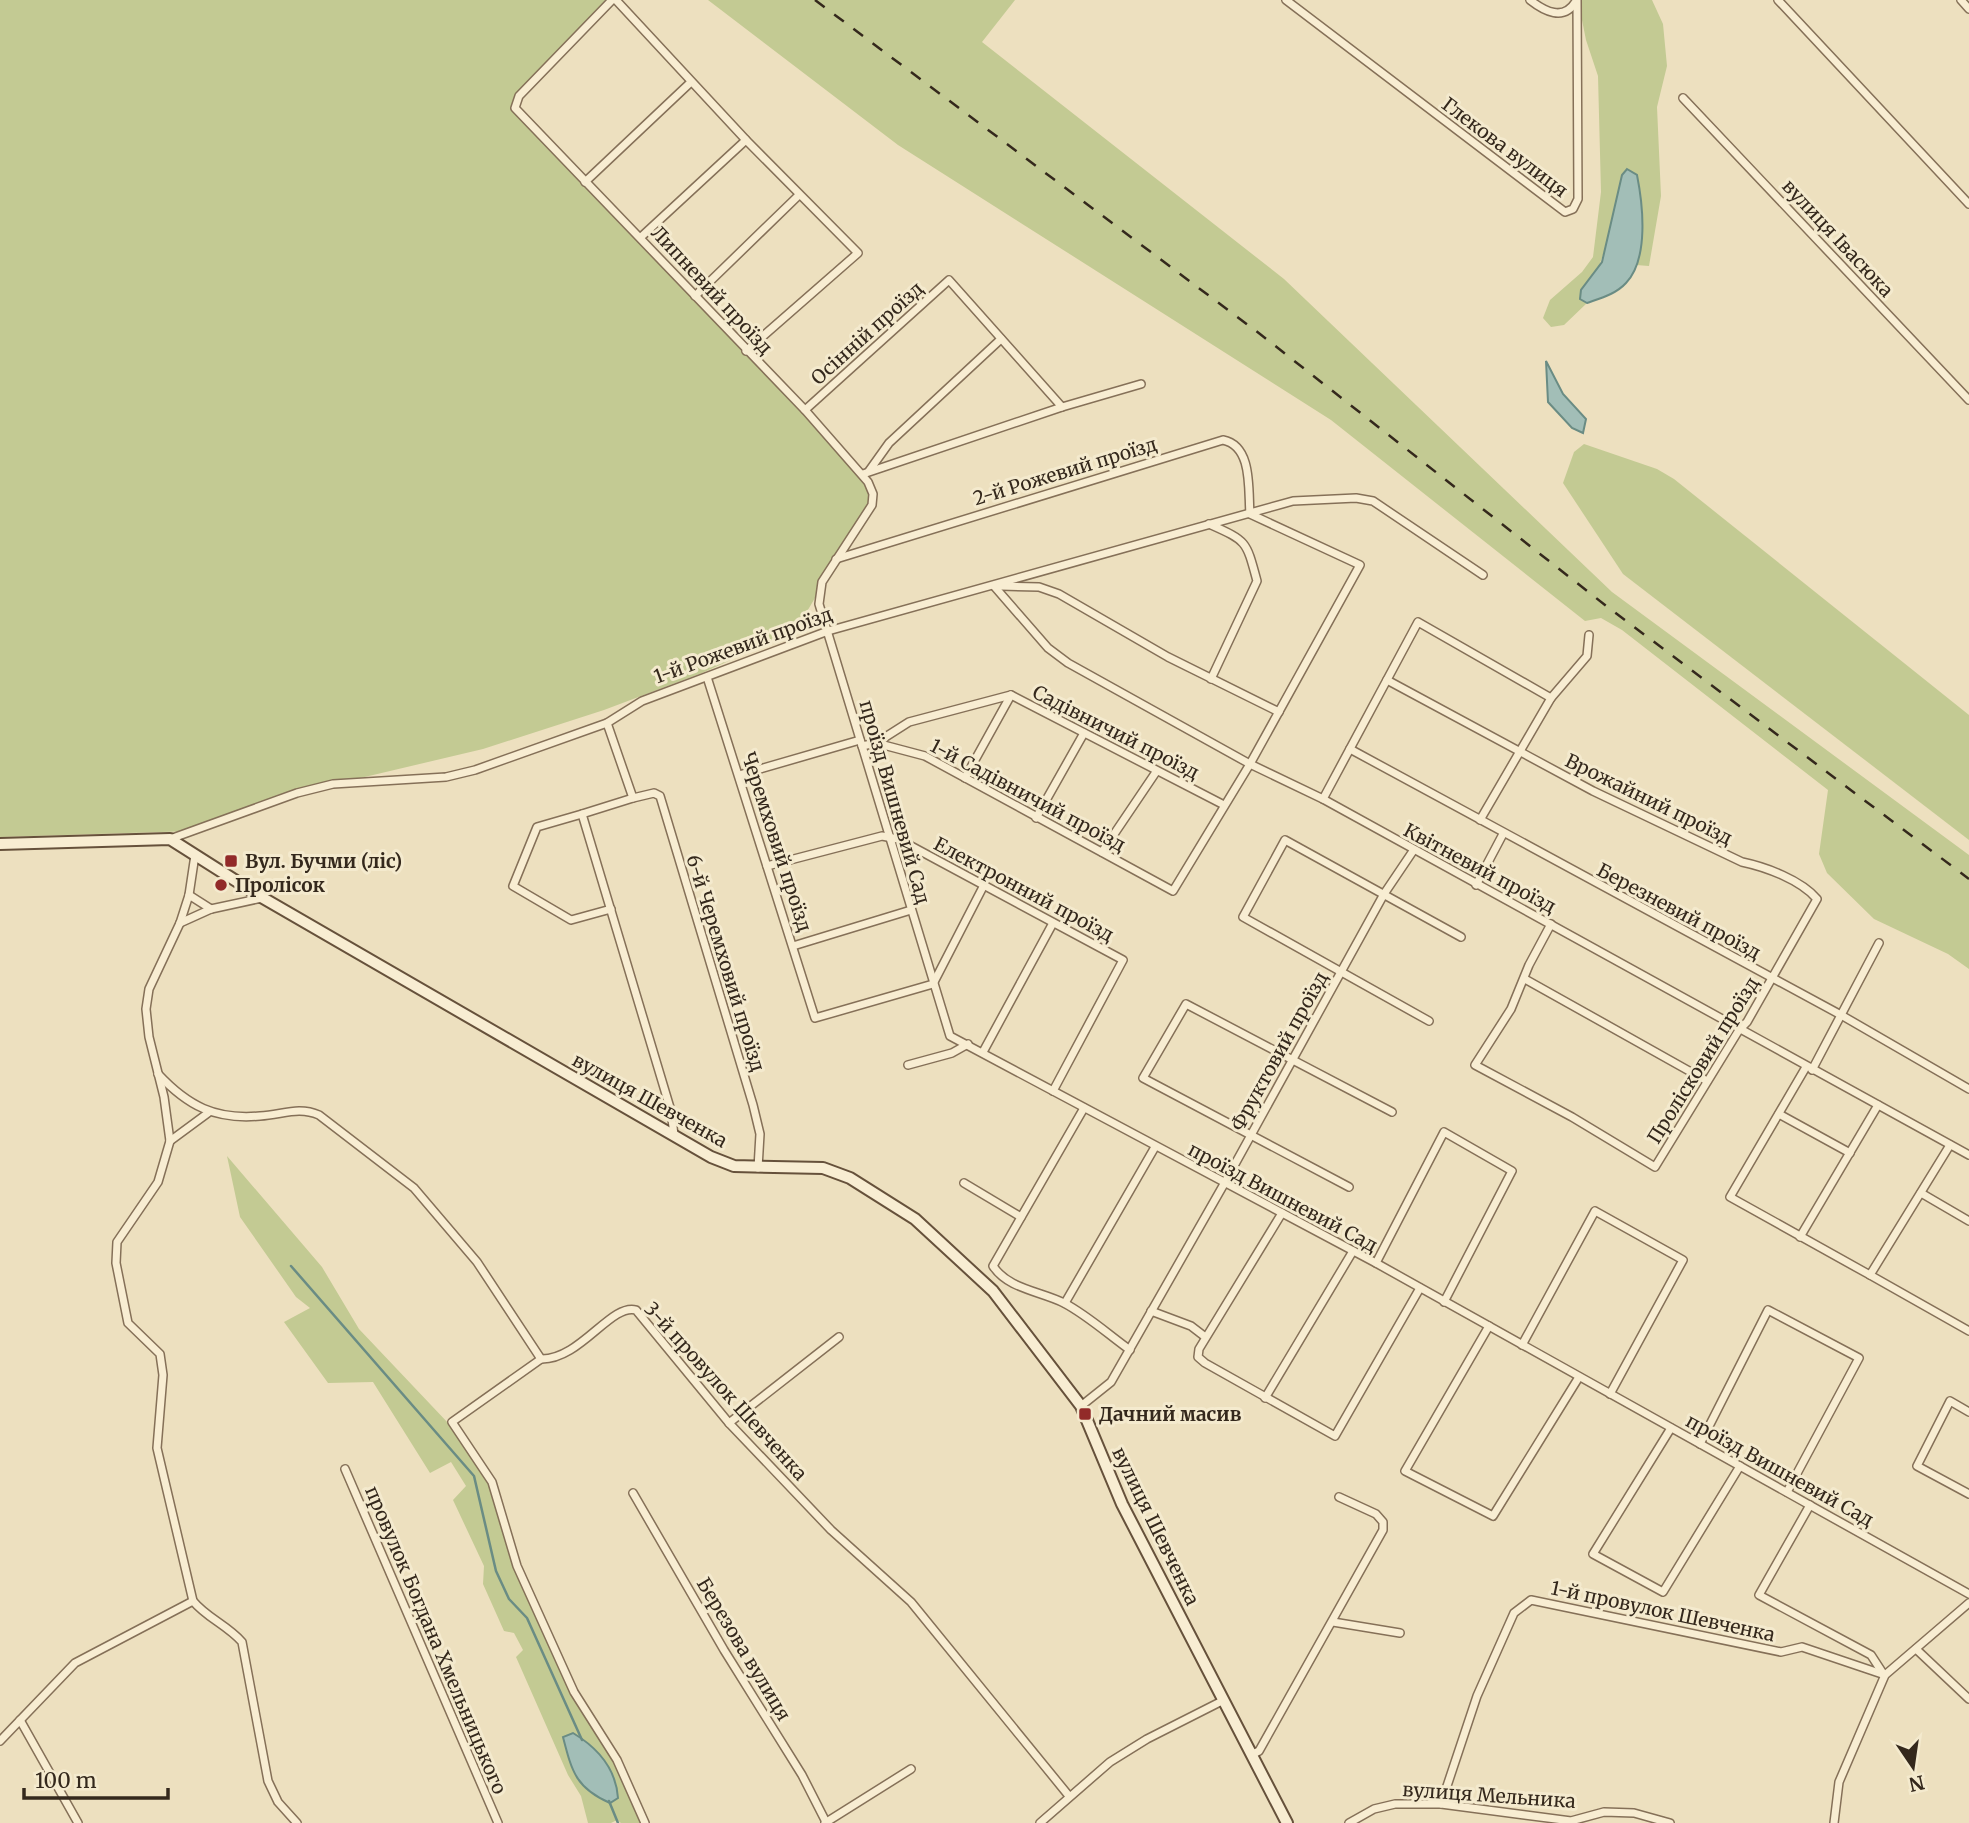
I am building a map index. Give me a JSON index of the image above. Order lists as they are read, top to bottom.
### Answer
{
  "streets": {
    "street": [
      "Глекова вулиця",
      "вулиця Івасюка",
      "Липневий проїзд",
      "Осінній проїзд",
      "2-й Рожевий проїзд",
      "1-й Рожевий проїзд",
      "Садівничий проїзд",
      "1-й Садівничий проїзд",
      "Врожайний проїзд",
      "проїзд Вишневий Сад",
      "Черемховий проїзд",
      "Квітневий проїзд",
      "Електронний проїзд",
      "Березневий проїзд",
      "6-й Черемховий проїзд",
      "Фруктовий проїзд",
      "Пролісковий проїзд",
      "вулиця Шевченка",
      "3-й провулок Шевченка",
      "1-й провулок Шевченка",
      "провулок Богдана Хмельницького",
      "Березова вулиця",
      "вулиця Мельника"
    ]
  },
  "crossings": [
    ["Липневий проїзд", "Осінній проїзд"],
    ["Липневий проїзд", "2-й Рожевий проїзд"],
    ["Липневий проїзд", "1-й Рожевий проїзд"],
    ["Липневий проїзд", "проїзд Вишневий Сад"],
    ["2-й Рожевий проїзд", "1-й Рожевий проїзд"],
    ["1-й Рожевий проїзд", "проїзд Вишневий Сад"],
    ["1-й Рожевий проїзд", "Черемховий проїзд"],
    ["1-й Рожевий проїзд", "Квітневий проїзд"],
    ["1-й Рожевий проїзд", "вулиця Шевченка"],
    ["Садівничий проїзд", "1-й Садівничий проїзд"],
    ["1-й Садівничий проїзд", "проїзд Вишневий Сад"],
    ["1-й Садівничий проїзд", "Черемховий проїзд"],
    ["Врожайний проїзд", "Березневий проїзд"],
    ["Врожайний проїзд", "Пролісковий проїзд"],
    ["проїзд Вишневий Сад", "Черемховий проїзд"],
    ["проїзд Вишневий Сад", "Електронний проїзд"],
    ["проїзд Вишневий Сад", "Фруктовий проїзд"],
    ["Квітневий проїзд", "Фруктовий проїзд"],
    ["Квітневий проїзд", "Пролісковий проїзд"],
    ["Березневий проїзд", "Пролісковий проїзд"],
    ["6-й Черемховий проїзд", "вулиця Шевченка"],
    ["Фруктовий проїзд", "вулиця Шевченка"],
    ["1-й провулок Шевченка", "вулиця Мельника"]
  ],
  "places": {
    "transit": ["Вул. Бучми (ліс)", "Дачний масив"],
    "other": ["Пролісок"]
  },
  "scale_bar": "100 m",
  "north": "bottom"
}
